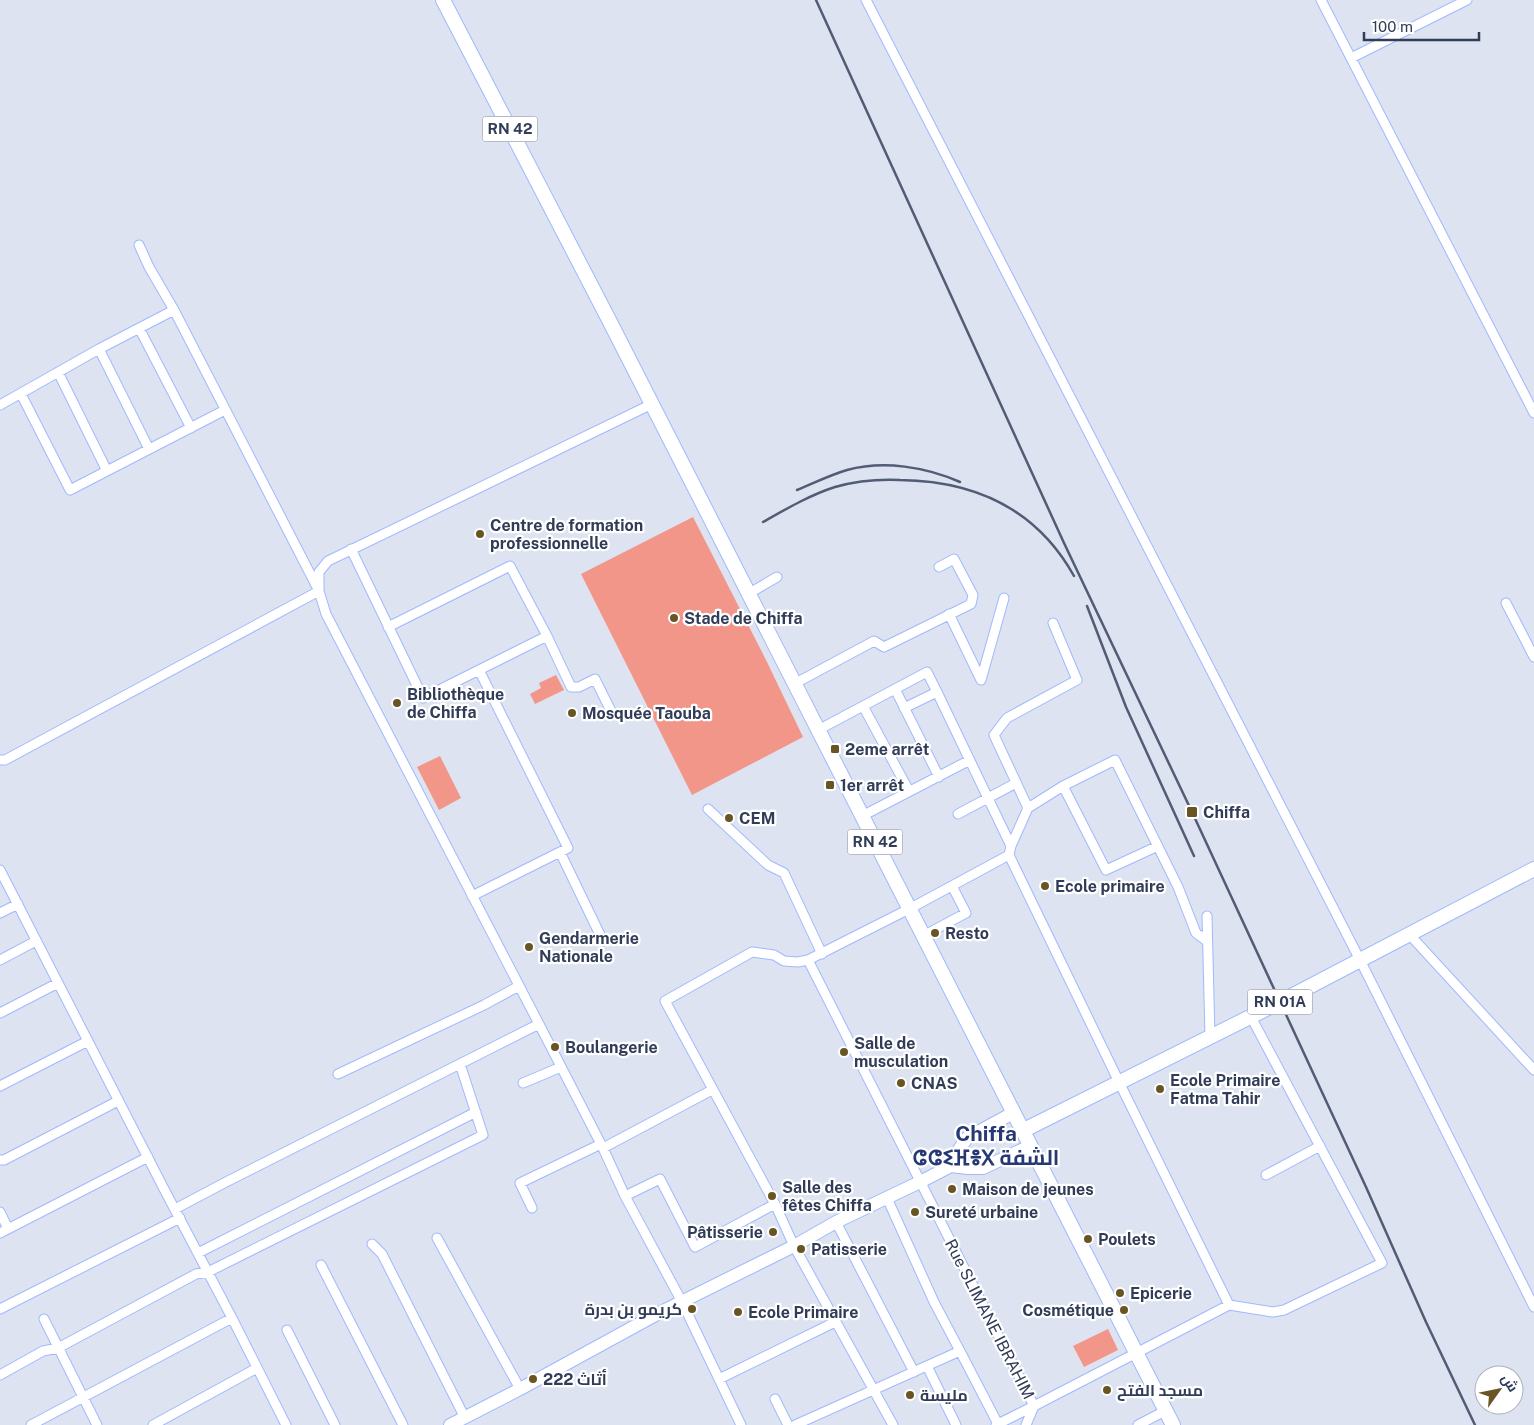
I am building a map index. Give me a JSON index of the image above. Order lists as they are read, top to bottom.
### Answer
{
  "streets": {
    "main road": ["RN 42", "RN 01A"],
    "street": ["Rue SLIMANE IBRAHIM"]
  },
  "crossings": [
    ["RN 42", "RN 01A"],
    ["RN 42", "Rue SLIMANE IBRAHIM"]
  ],
  "districts": ["Chiffa ⵛⵛⵉⴼⴻⵝ الشفة"],
  "places": {
    "other": [
      "Centre de formation professionnelle",
      "Stade de Chiffa",
      "Bibliothèque de Chiffa",
      "Mosquée Taouba",
      "CEM",
      "Ecole primaire",
      "Resto",
      "Gendarmerie Nationale",
      "Boulangerie",
      "Salle de musculation",
      "CNAS",
      "Ecole Primaire Fatma Tahir",
      "Maison de jeunes",
      "Salle des fêtes Chiffa",
      "Sureté urbaine",
      "Pâtisserie",
      "Poulets",
      "Patisserie",
      "Epicerie",
      "كريمو بن بدرة",
      "Cosmétique",
      "Ecole Primaire",
      "أثاث 222",
      "مسجد الفتح",
      "مليسة"
    ],
    "transit": ["2eme arrêt", "1er arrêt", "Chiffa"]
  },
  "scale_bar": "100 m",
  "north": "top right"
}
